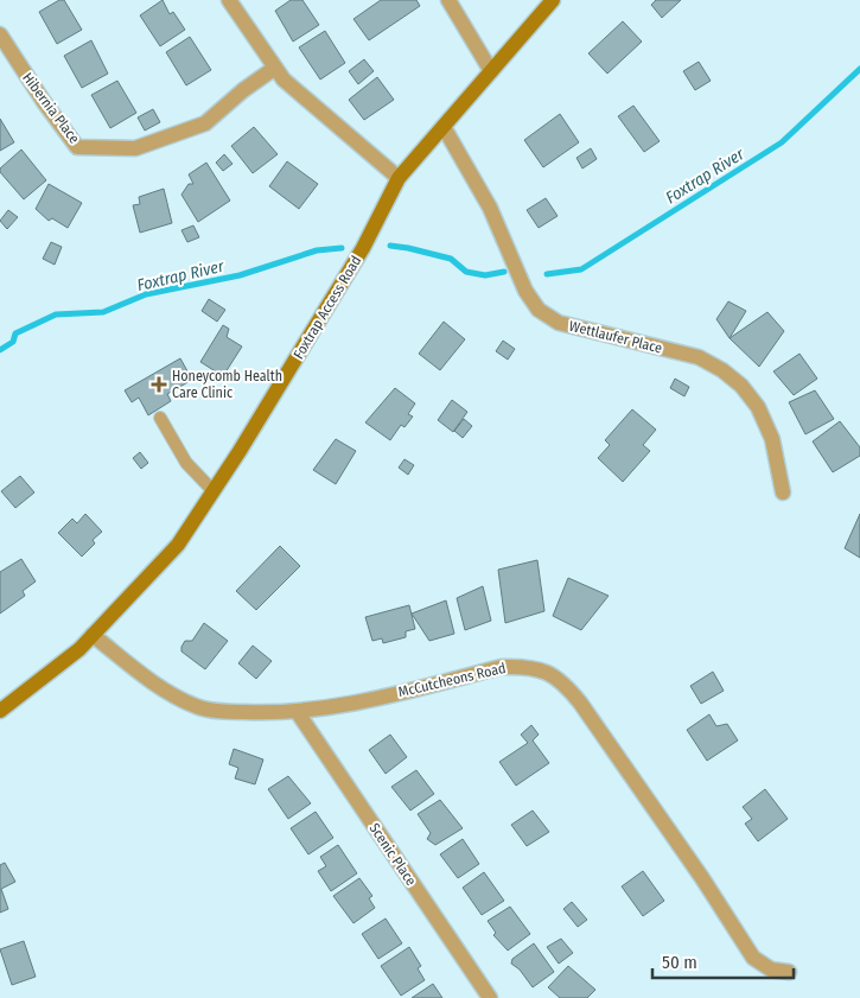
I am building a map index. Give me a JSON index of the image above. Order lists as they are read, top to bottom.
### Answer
{
  "streets": {
    "main road": ["Foxtrap Access Road"],
    "street": [
      "Hibernia Place",
      "Wettlaufer Place",
      "McCutcheons Road",
      "Scenic Place"
    ]
  },
  "crossings": [
    ["Foxtrap Access Road", "Wettlaufer Place"],
    ["Foxtrap Access Road", "McCutcheons Road"],
    ["McCutcheons Road", "Scenic Place"]
  ],
  "water": ["Foxtrap River"],
  "places": {
    "health": ["Honeycomb Health Care Clinic"]
  },
  "scale_bar": "50 m"
}
